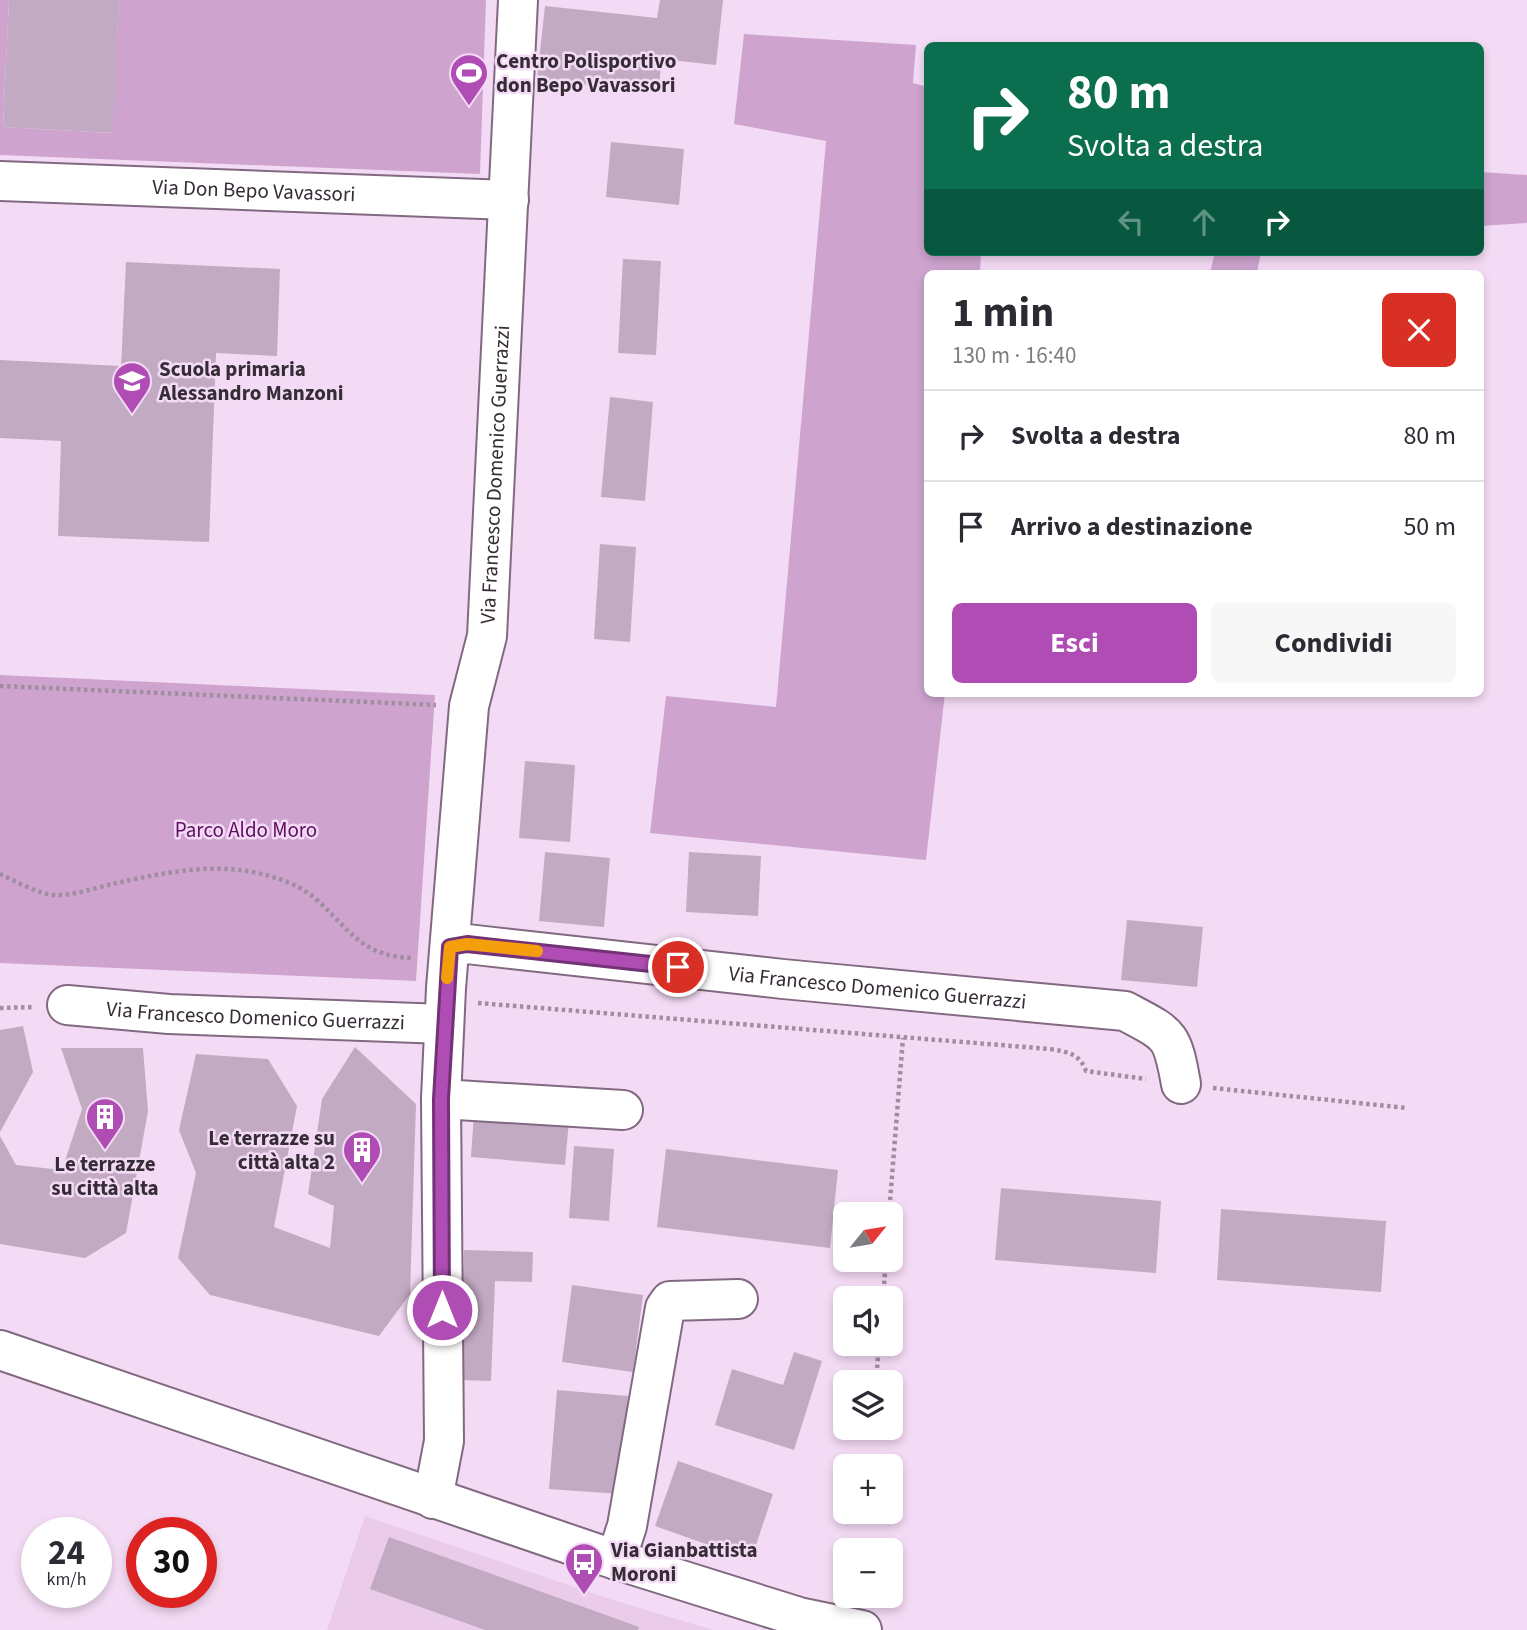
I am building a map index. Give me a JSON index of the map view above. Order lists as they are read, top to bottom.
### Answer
{
  "streets": {
    "street": ["Via Don Bepo Vavassori", "Via Francesco Domenico Guerrazzi"]
  },
  "crossings": [
    ["Via Don Bepo Vavassori", "Via Francesco Domenico Guerrazzi"]
  ],
  "parks": ["Parco Aldo Moro"],
  "places": {
    "sports": ["Centro Polisportivo don Bepo Vavassori"],
    "school or university": ["Scuola primaria Alessandro Manzoni"],
    "building": ["Le terrazze su città alta", "Le terrazze su città alta 2"],
    "bus stop": ["Via Gianbattista Moroni"]
  },
  "north": "top right",
  "page": {
    "turn": ["80 m", "Svolta a destra"],
    "heading": ["1 min", "130 m · 16:40"],
    "list": [
      {
        "name": "Svolta a destra",
        "value": "80 m"
      },
      {
        "name": "Arrivo a destinazione",
        "value": "50 m"
      }
    ],
    "buttons": ["Esci", "Condividi"],
    "map_buttons": ["+", "−"],
    "speed": "24 km/h",
    "limit": "30"
  }
}
